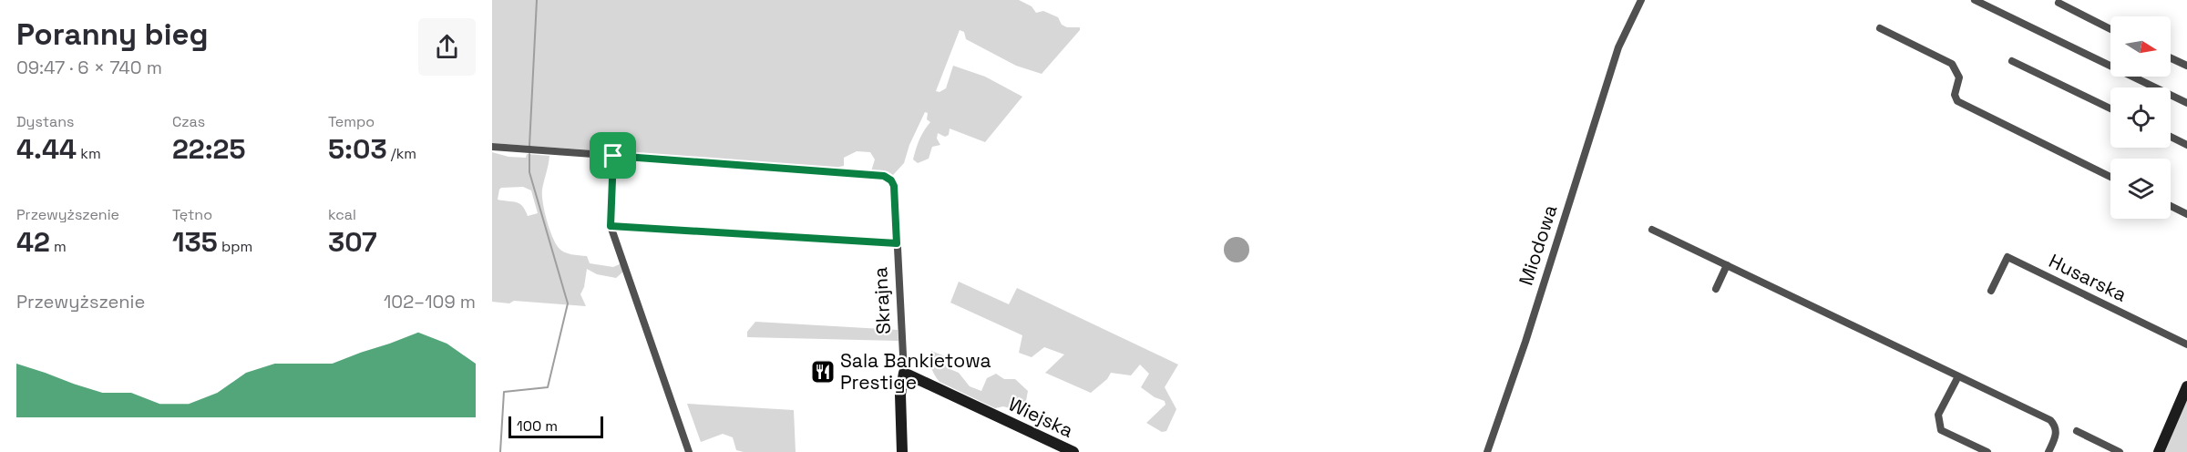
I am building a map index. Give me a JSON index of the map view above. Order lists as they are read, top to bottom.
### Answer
{
  "streets": {
    "street": [
      "Miodowa",
      "Husarska",
      "Skrajna",
      "Wiejska"
    ]
  },
  "crossings": [
    ["Skrajna", "Wiejska"]
  ],
  "places": {
    "restaurant": ["Sala Bankietowa Prestige"]
  },
  "scale_bar": "100 m",
  "north": "right",
  "page": {
    "heading": ["Poranny bieg", "09:47 · 6 × 740 m"],
    "stats": [
      ["Dystans", "4.44 km"],
      ["Czas", "22:25"],
      ["Tempo", "5:03 /km"],
      ["Przewyższenie", "42 m"],
      ["Tętno", "135 bpm"],
      ["kcal", "307"]
    ],
    "chart": ["Przewyższenie", "102–109 m"],
    "scale": "100 m"
  }
}
